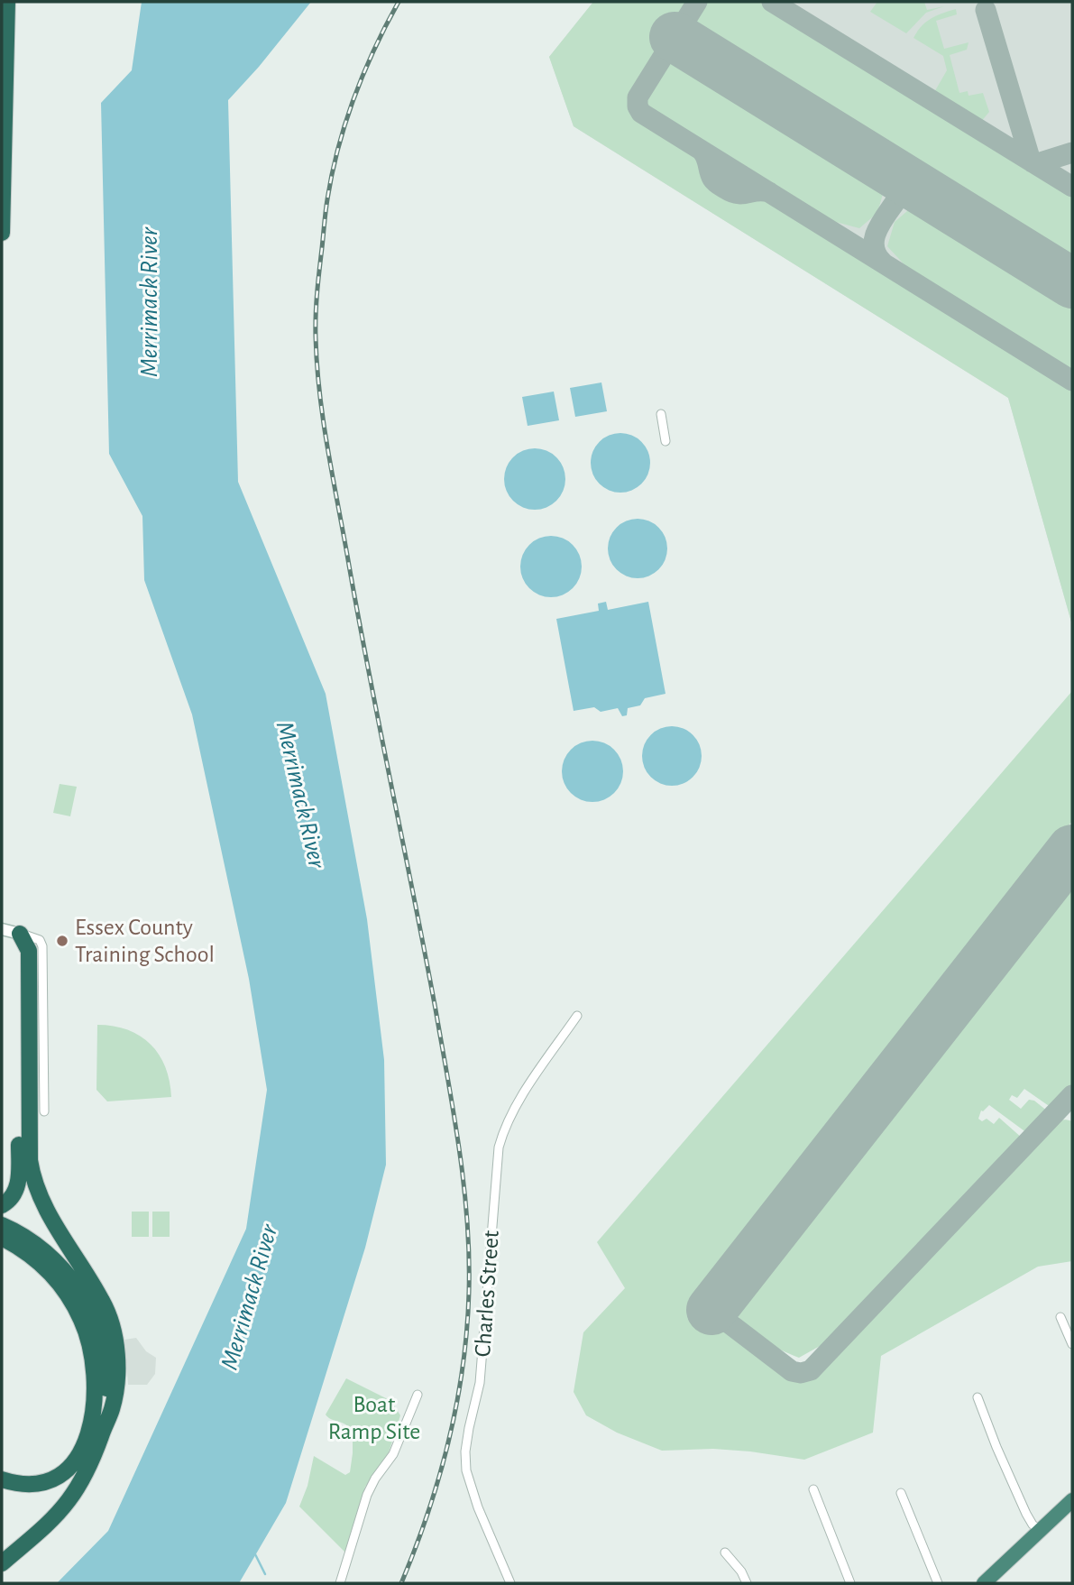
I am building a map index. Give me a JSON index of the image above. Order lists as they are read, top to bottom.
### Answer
{
  "streets": {
    "street": ["Charles Street"]
  },
  "water": ["Merrimack River"],
  "parks": ["Boat Ramp Site"],
  "places": ["Essex County Training School"]
}
